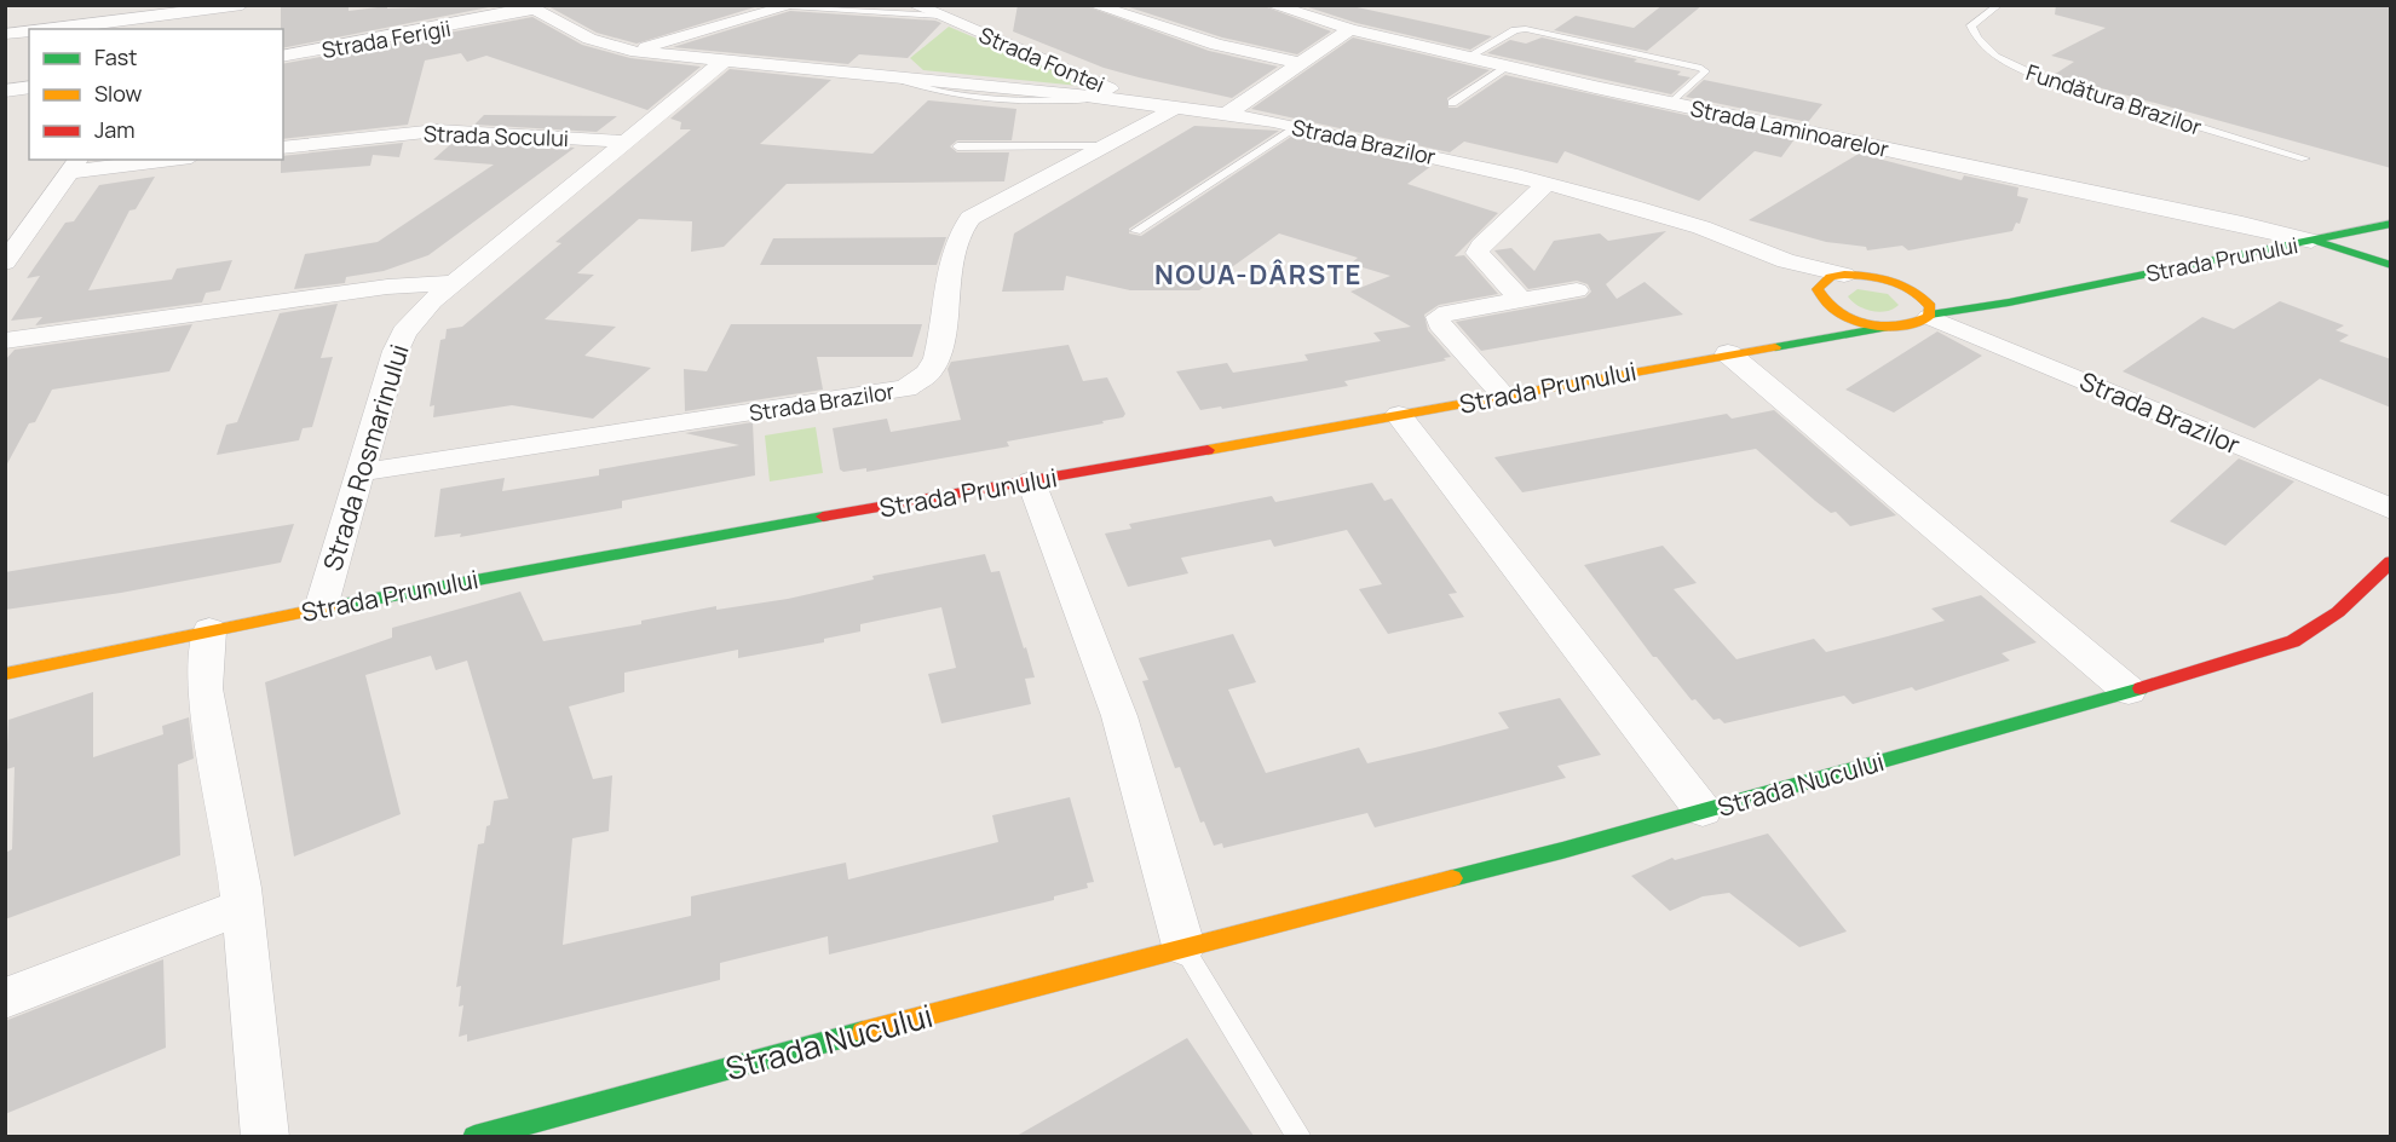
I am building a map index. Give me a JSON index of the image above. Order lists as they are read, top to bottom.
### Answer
{
  "streets": {
    "street": [
      "Strada Ferigii",
      "Strada Fontei",
      "Strada Laminoarelor",
      "Strada Socului",
      "Strada Brazilor",
      "Strada Prunului",
      "Strada Rosmarinului",
      "Strada Nucului"
    ],
    "lane": ["Fundătura Brazilor"]
  },
  "crossings": [
    ["Strada Ferigii", "Strada Brazilor"],
    ["Strada Fontei", "Strada Brazilor"],
    ["Strada Laminoarelor", "Strada Prunului"],
    ["Strada Socului", "Strada Rosmarinului"],
    ["Strada Brazilor", "Strada Prunului"],
    ["Strada Brazilor", "Strada Rosmarinului"],
    ["Strada Prunului", "Strada Rosmarinului"]
  ],
  "districts": ["NOUA-DÂRSTE"],
  "legend": ["Fast", "Slow", "Jam"]
}
